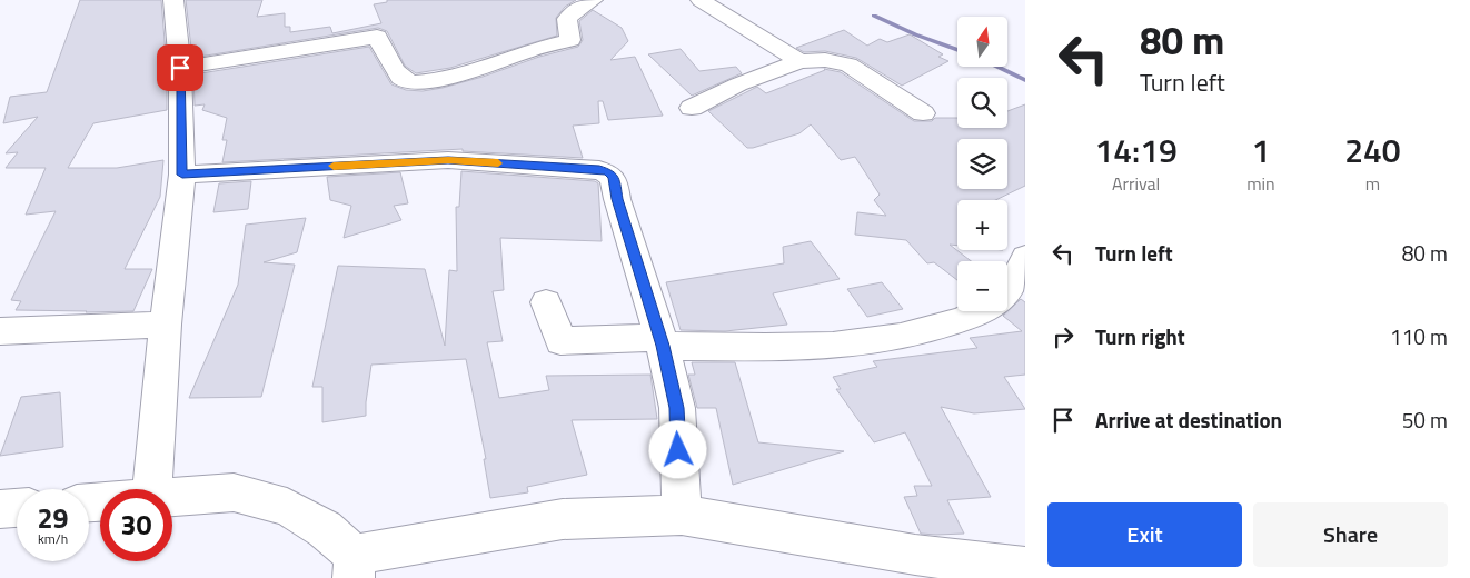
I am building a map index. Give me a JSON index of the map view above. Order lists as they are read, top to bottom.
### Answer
{
  "north": "top",
  "page": {
    "turn": ["80 m", "Turn left"],
    "map_buttons": ["+", "−"],
    "eta": [
      "14:19",
      "Arrival",
      "1",
      "min",
      "240",
      "m"
    ],
    "list": [
      {
        "name": "Turn left",
        "value": "80 m"
      },
      {
        "name": "Turn right",
        "value": "110 m"
      },
      {
        "name": "Arrive at destination",
        "value": "50 m"
      }
    ],
    "speed": "29 km/h",
    "limit": "30",
    "buttons": ["Exit", "Share"]
  }
}
